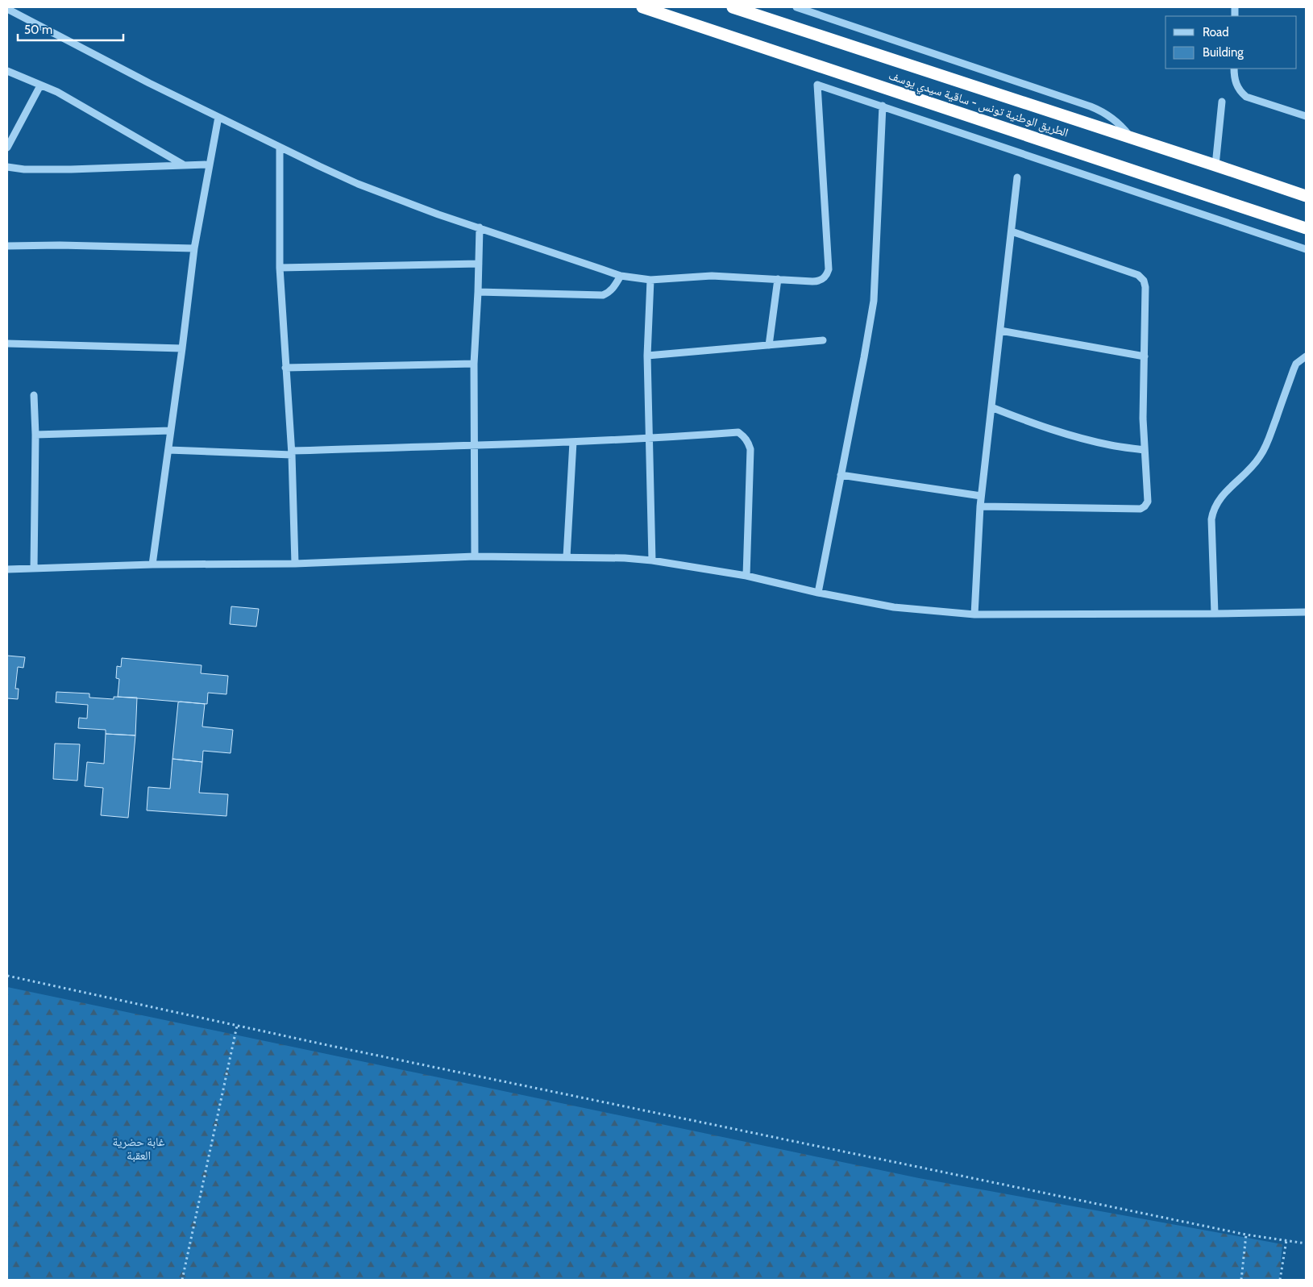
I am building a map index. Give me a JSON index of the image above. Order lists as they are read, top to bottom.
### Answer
{
  "streets": {
    "highway": ["الطريق الوطنية تونس - ساقية سيدي يوسف"]
  },
  "parks": ["غابة حضرية العقبة"],
  "legend": ["Road", "Building"],
  "scale_bar": "50 m"
}
